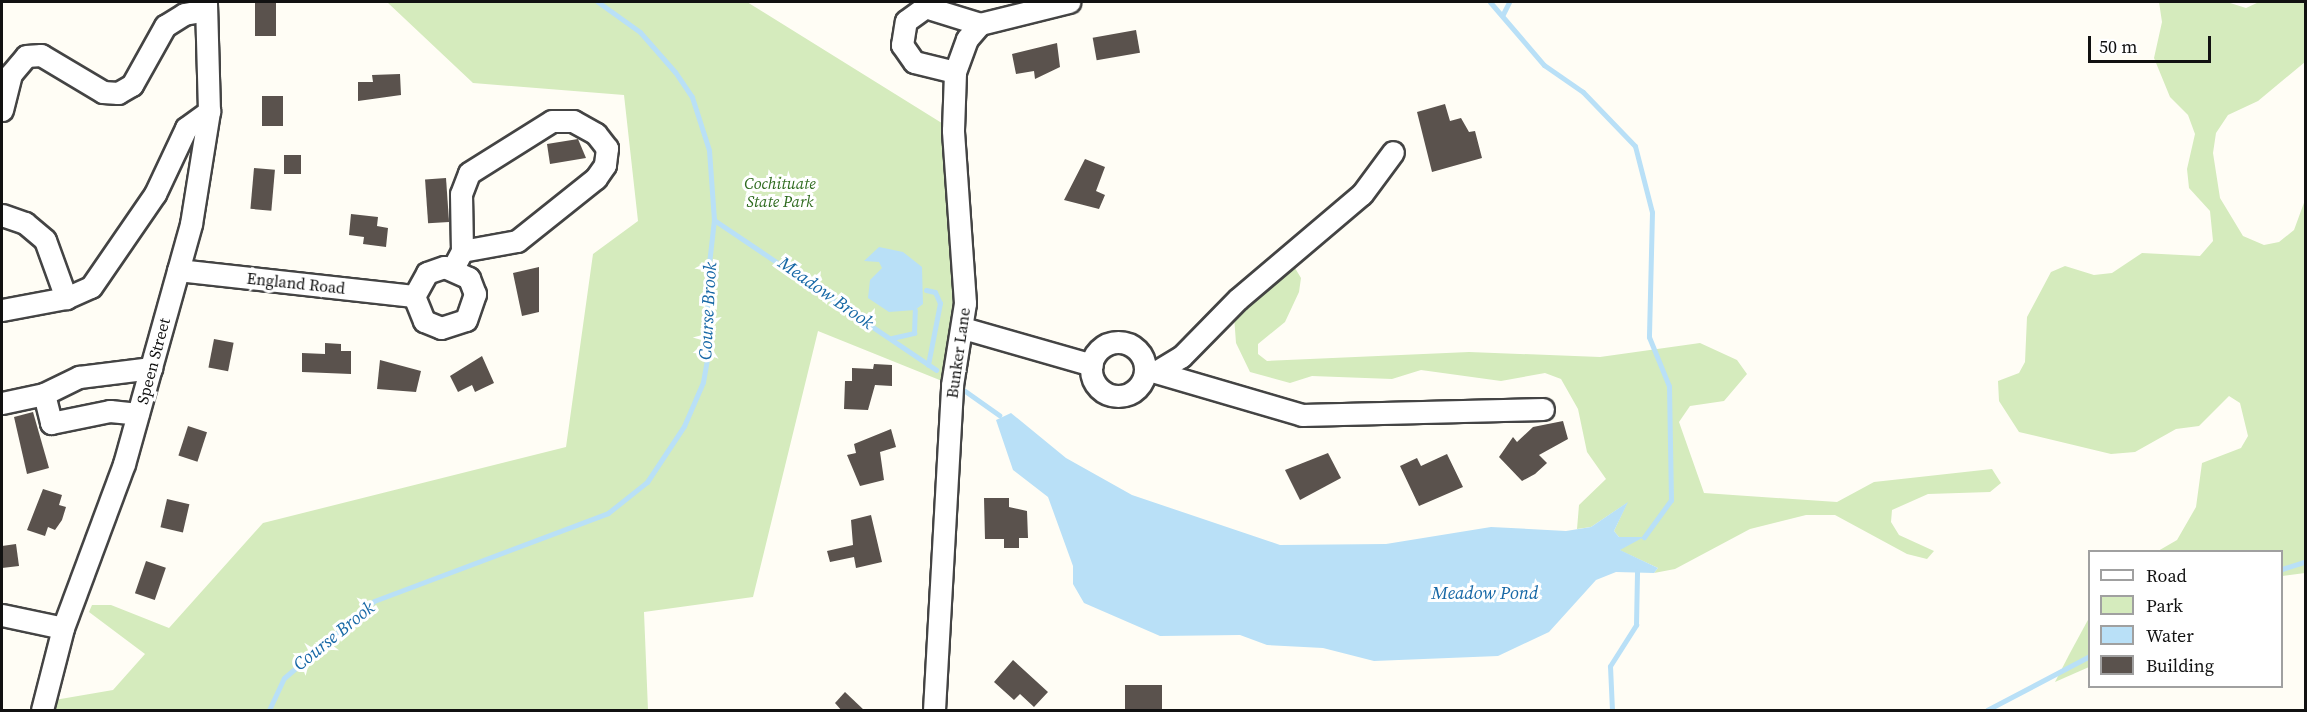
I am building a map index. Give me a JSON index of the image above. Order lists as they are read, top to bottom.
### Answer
{
  "streets": {
    "street": ["England Road", "Bunker Lane", "Speen Street"]
  },
  "crossings": [
    ["England Road", "Speen Street"]
  ],
  "water": ["Meadow Brook", "Course Brook", "Meadow Pond"],
  "parks": ["Cochituate State Park"],
  "legend": [
    "Road",
    "Park",
    "Water",
    "Building"
  ],
  "scale_bar": "50 m"
}
